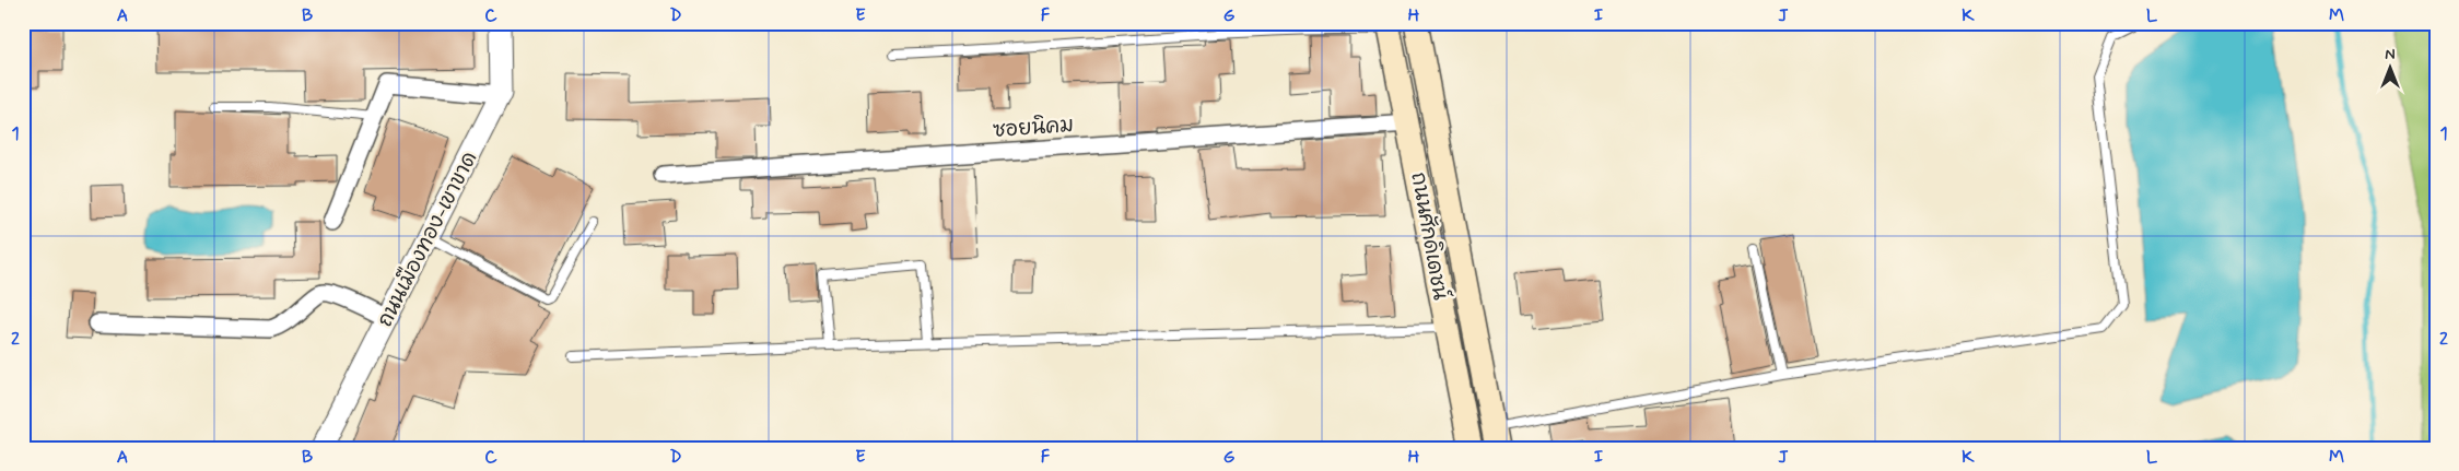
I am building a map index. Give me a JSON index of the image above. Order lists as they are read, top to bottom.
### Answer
{
  "streets": {
    "main road": ["ถนนศักดิเดชน์"],
    "street": ["ซอยนิคม", "ถนนเมืองทอง-เขาขาด"]
  },
  "crossings": [
    ["ซอยนิคม", "ถนนศักดิเดชน์"]
  ],
  "north": "top",
  "grid": {
    "columns": [
      "A",
      "B",
      "C",
      "D",
      "E",
      "F",
      "G",
      "H",
      "I",
      "J",
      "K",
      "L",
      "M"
    ],
    "rows": ["1", "2"]
  }
}
